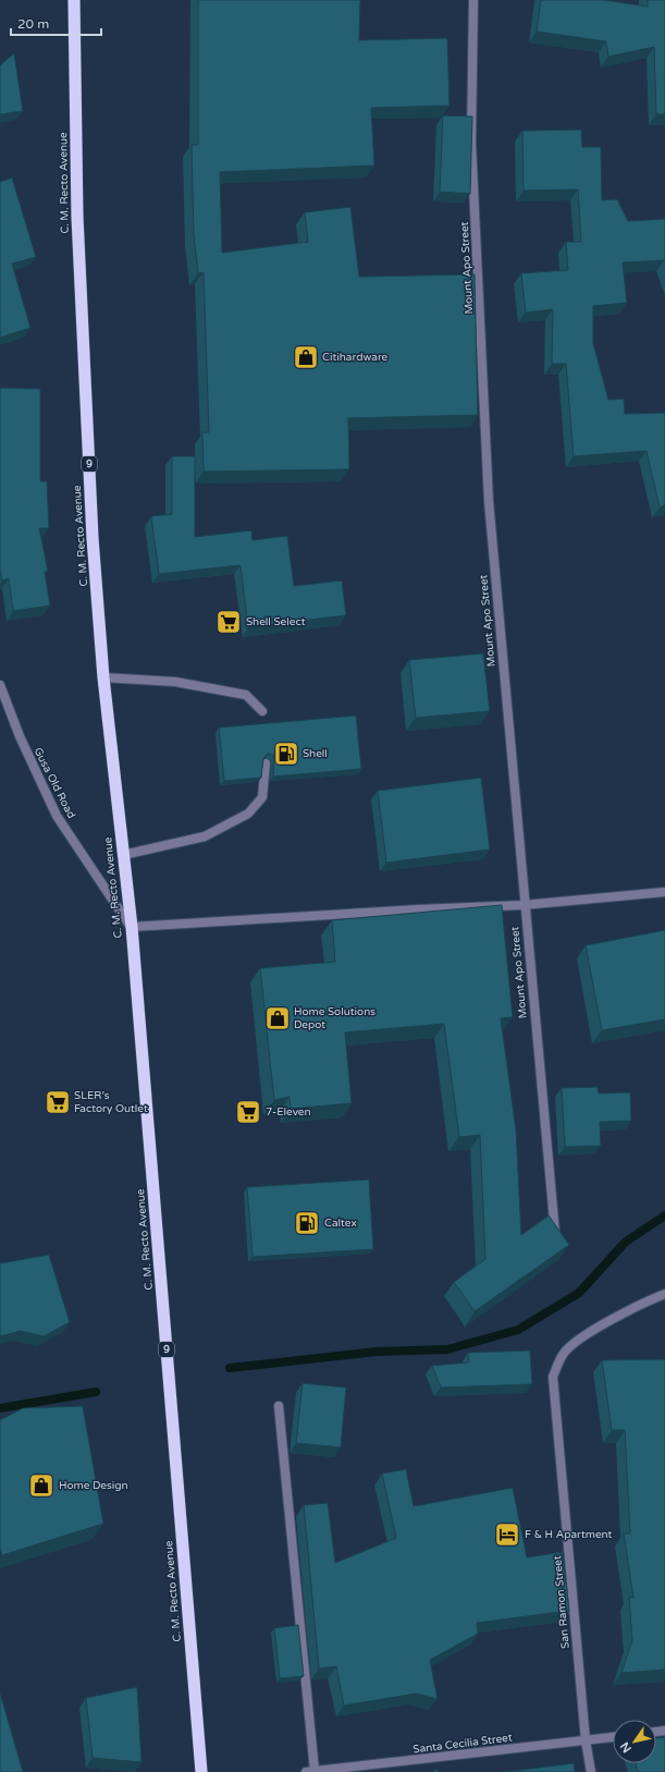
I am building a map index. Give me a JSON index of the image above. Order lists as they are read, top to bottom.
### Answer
{
  "streets": {
    "highway": ["C. M. Recto Avenue", "9"],
    "street": [
      "Mount Apo Street",
      "Gusa Old Road",
      "San Ramon Street",
      "Santa Cecilia Street"
    ]
  },
  "crossings": [
    ["C. M. Recto Avenue", "Gusa Old Road"],
    ["San Ramon Street", "Santa Cecilia Street"]
  ],
  "places": {
    "shop": ["Citihardware", "Home Solutions Depot", "Home Design"],
    "supermarket": ["Shell Select", "SLER’s Factory Outlet", "7-Eleven"],
    "fuel station": ["Shell", "Caltex"],
    "hotel": ["F & H Apartment"]
  },
  "scale_bar": "20 m",
  "north": "bottom left"
}
